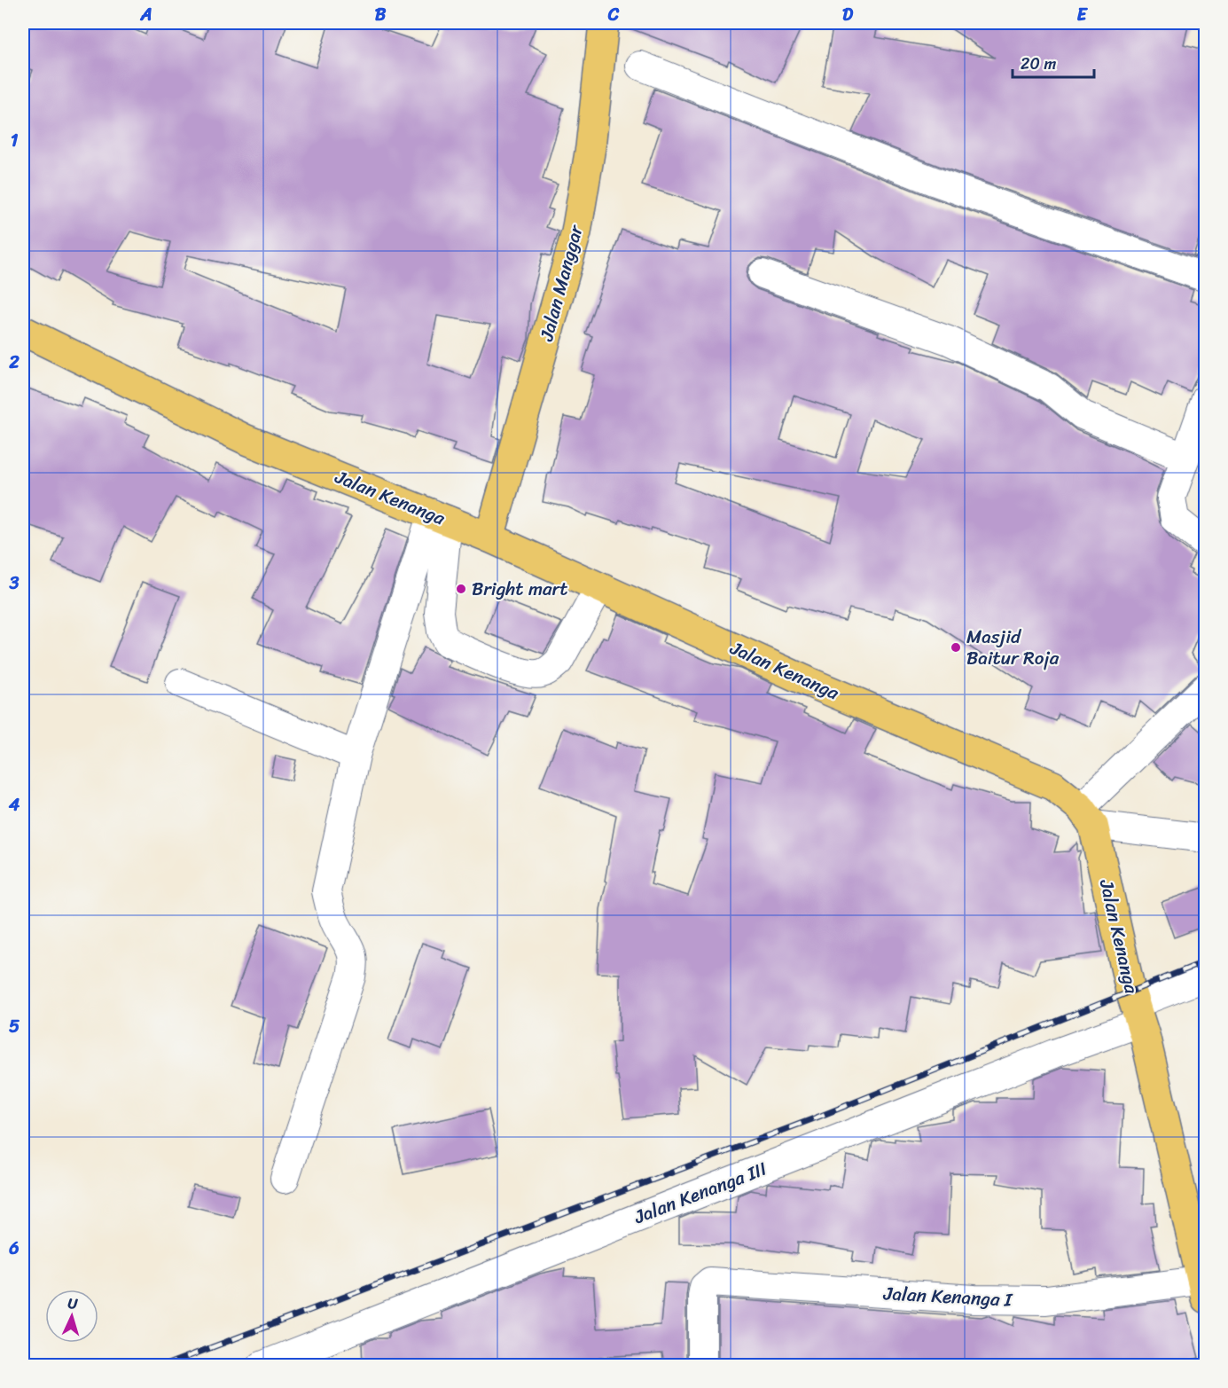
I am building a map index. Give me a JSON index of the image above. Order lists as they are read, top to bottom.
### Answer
{
  "streets": {
    "main road": ["Jalan Manggar", "Jalan Kenanga"],
    "street": ["Jalan Kenanga III", "Jalan Kenanga I"]
  },
  "crossings": [
    ["Jalan Manggar", "Jalan Kenanga"],
    ["Jalan Kenanga", "Jalan Kenanga III"],
    ["Jalan Kenanga", "Jalan Kenanga I"]
  ],
  "places": ["Bright mart", "Masjid Baitur Roja"],
  "scale_bar": "20 m",
  "north": "top",
  "grid": {
    "columns": [
      "A",
      "B",
      "C",
      "D",
      "E"
    ],
    "rows": [
      "1",
      "2",
      "3",
      "4",
      "5",
      "6"
    ]
  }
}
